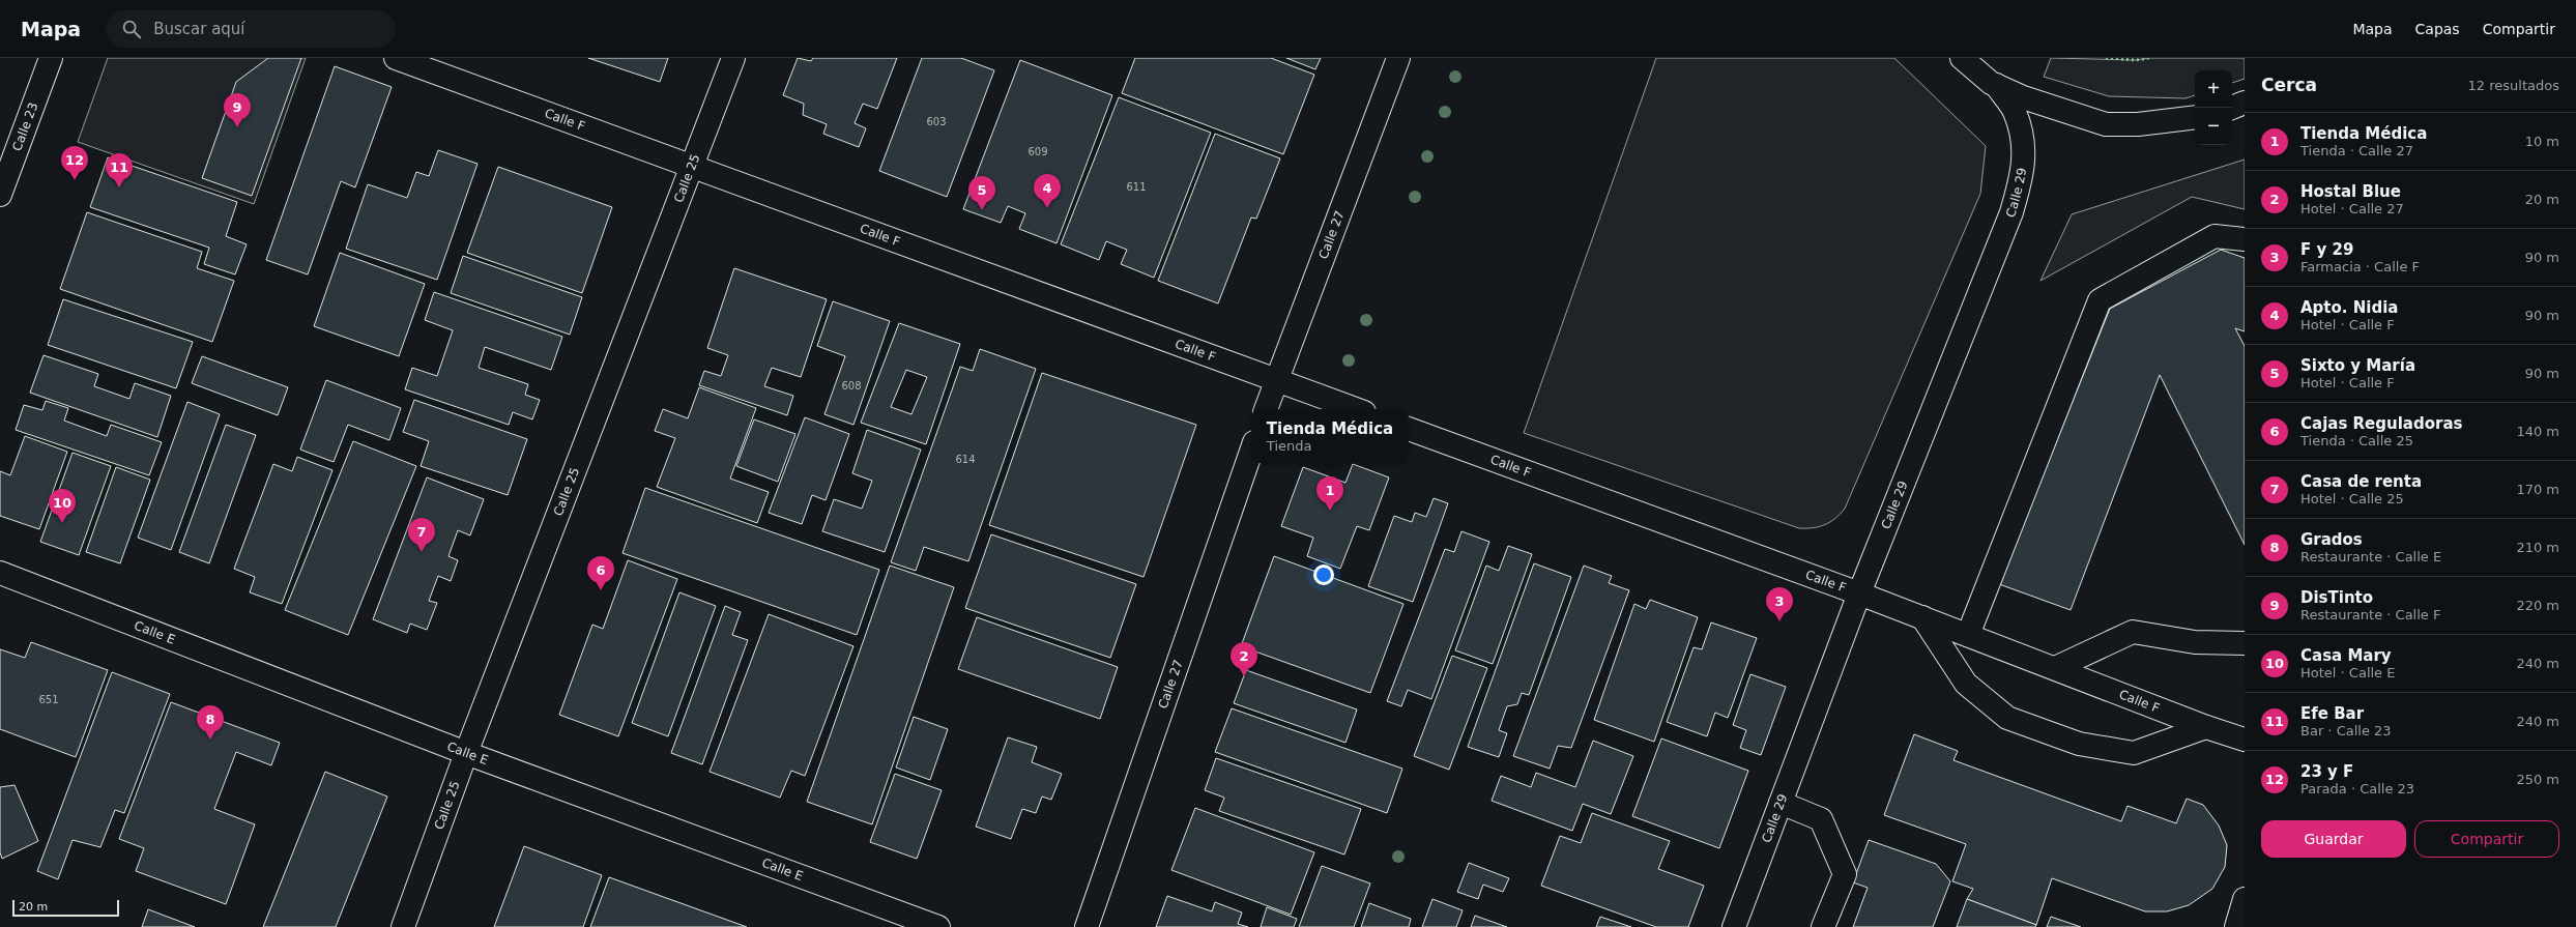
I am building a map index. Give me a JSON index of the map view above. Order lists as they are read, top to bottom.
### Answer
{
  "streets": {
    "street": [
      "Calle F",
      "Calle 23",
      "Calle 25",
      "Calle 29",
      "Calle 27",
      "Calle E"
    ]
  },
  "crossings": [
    ["Calle F", "Calle 25"],
    ["Calle F", "Calle 29"],
    ["Calle F", "Calle 27"],
    ["Calle 25", "Calle E"]
  ],
  "house_numbers": [
    "603",
    "609",
    "611",
    "608",
    "614",
    "651"
  ],
  "scale_bar": "20 m",
  "page": {
    "header": "Mapa",
    "search": "Buscar aquí",
    "nav": ["Mapa", "Capas", "Compartir"],
    "heading": ["Cerca", "12 resultados"],
    "map_buttons": ["+", "−"],
    "pins": [
      "9",
      "12",
      "11",
      "4",
      "5",
      "1",
      "10",
      "7",
      "6",
      "3",
      "2",
      "8"
    ],
    "list": [
      {
        "mark": "1",
        "name": "Tienda Médica",
        "note": "Tienda · Calle 27",
        "value": "10 m"
      },
      {
        "mark": "2",
        "name": "Hostal Blue",
        "note": "Hotel · Calle 27",
        "value": "20 m"
      },
      {
        "mark": "3",
        "name": "F y 29",
        "note": "Farmacia · Calle F",
        "value": "90 m"
      },
      {
        "mark": "4",
        "name": "Apto. Nidia",
        "note": "Hotel · Calle F",
        "value": "90 m"
      },
      {
        "mark": "5",
        "name": "Sixto y María",
        "note": "Hotel · Calle F",
        "value": "90 m"
      },
      {
        "mark": "6",
        "name": "Cajas Reguladoras",
        "note": "Tienda · Calle 25",
        "value": "140 m"
      },
      {
        "mark": "7",
        "name": "Casa de renta",
        "note": "Hotel · Calle 25",
        "value": "170 m"
      },
      {
        "mark": "8",
        "name": "Grados",
        "note": "Restaurante · Calle E",
        "value": "210 m"
      },
      {
        "mark": "9",
        "name": "DisTinto",
        "note": "Restaurante · Calle F",
        "value": "220 m"
      },
      {
        "mark": "10",
        "name": "Casa Mary",
        "note": "Hotel · Calle E",
        "value": "240 m"
      },
      {
        "mark": "11",
        "name": "Efe Bar",
        "note": "Bar · Calle 23",
        "value": "240 m"
      },
      {
        "mark": "12",
        "name": "23 y F",
        "note": "Parada · Calle 23",
        "value": "250 m"
      }
    ],
    "popup": ["Tienda Médica", "Tienda"],
    "buttons": ["Guardar", "Compartir"],
    "scale": "20 m"
  }
}
